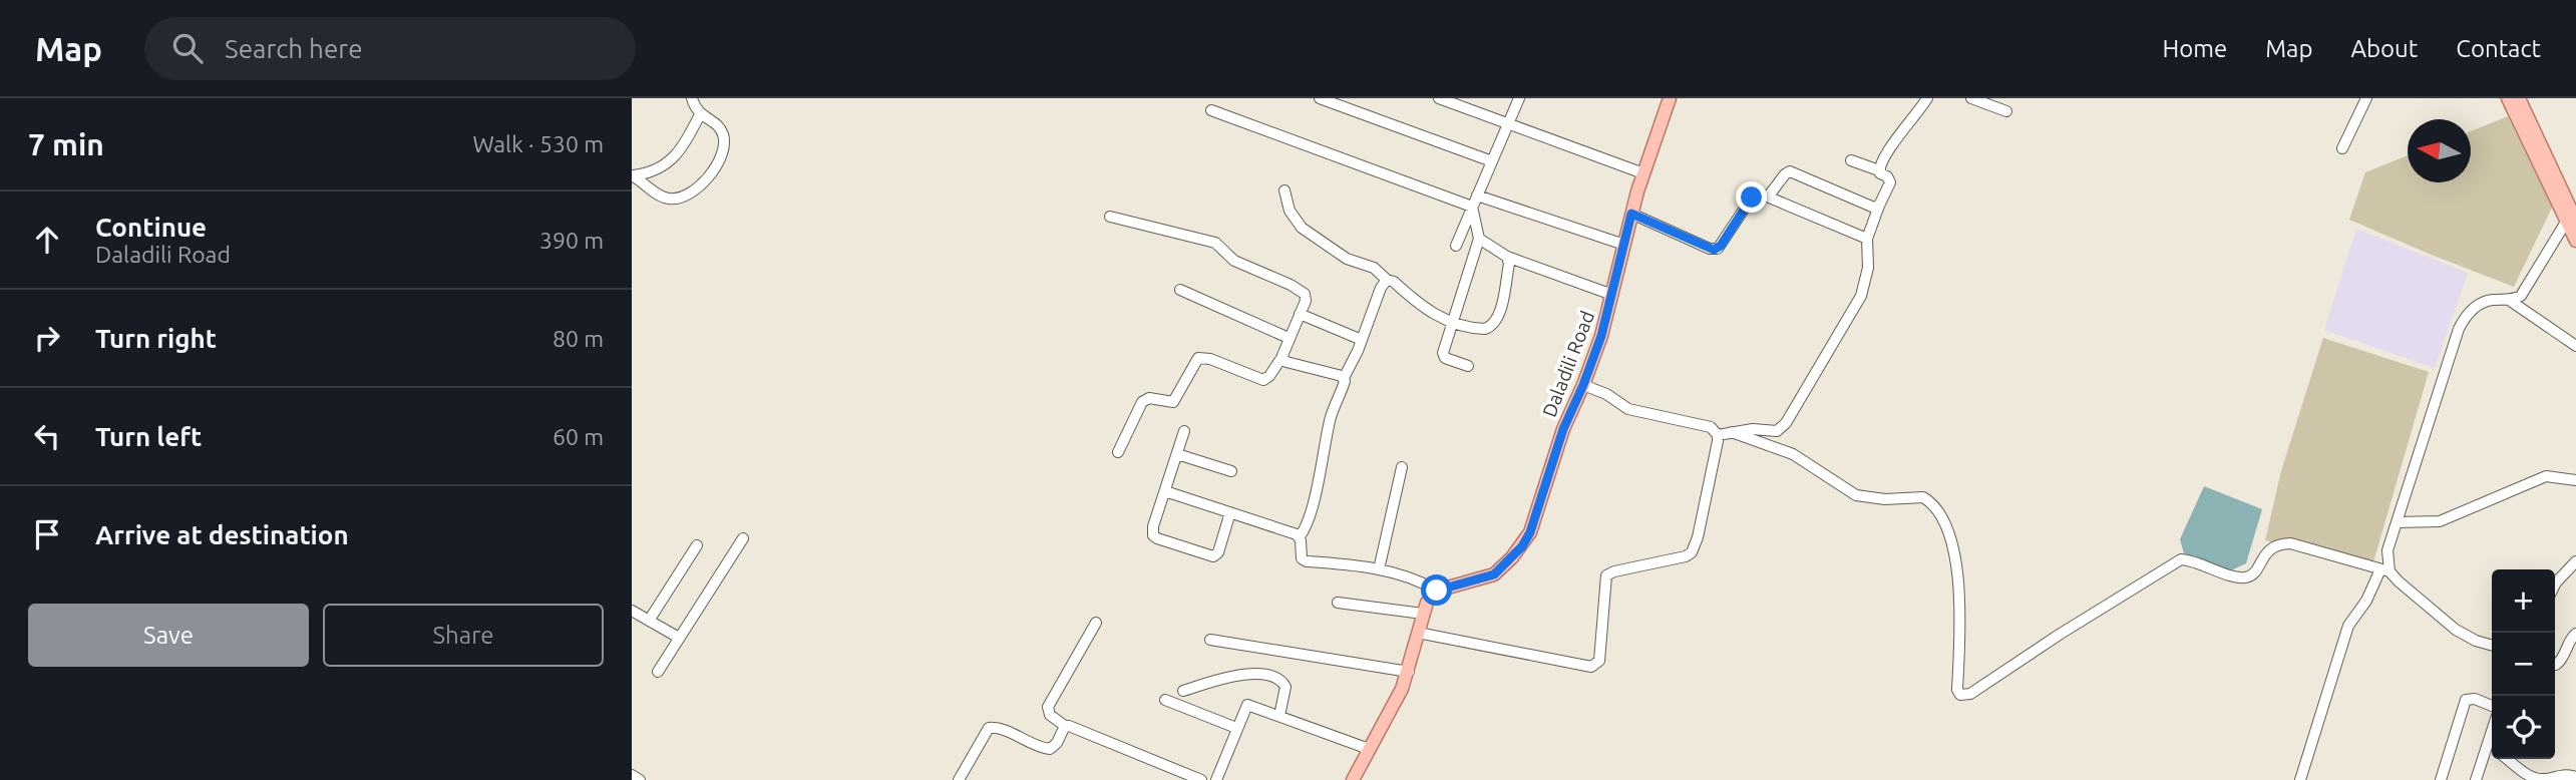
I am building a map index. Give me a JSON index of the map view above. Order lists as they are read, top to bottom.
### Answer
{
  "streets": {
    "main road": ["Daladili Road"]
  },
  "north": "left",
  "page": {
    "header": "Map",
    "search": "Search here",
    "nav": [
      "Home",
      "Map",
      "About",
      "Contact"
    ],
    "heading": ["7 min", "Walk · 530 m"],
    "list": [
      ["Continue", "Daladili Road", "390 m"],
      ["Turn right", "80 m"],
      ["Turn left", "60 m"],
      "Arrive at destination"
    ],
    "map_buttons": ["+", "−"],
    "buttons": ["Save", "Share"]
  }
}
